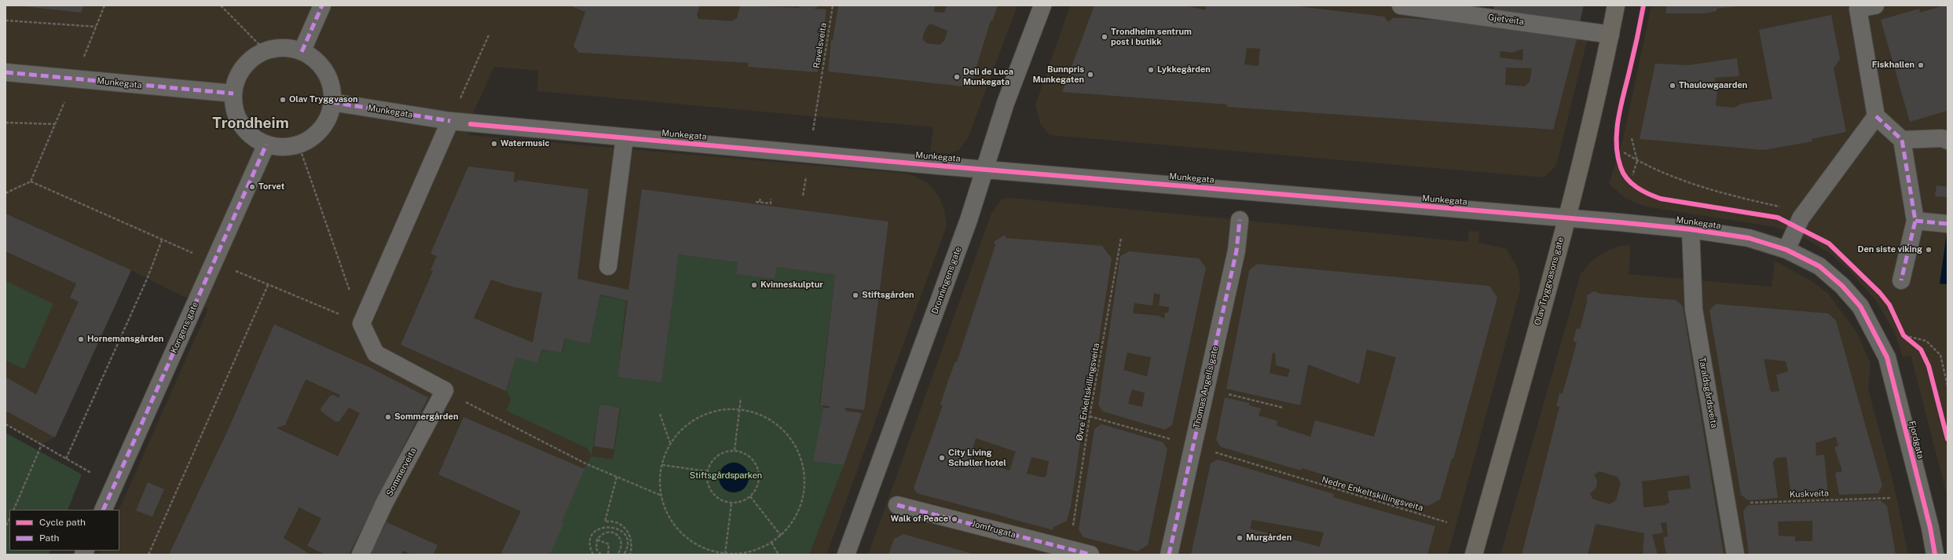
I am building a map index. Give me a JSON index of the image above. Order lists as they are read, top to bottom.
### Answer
{
  "streets": {
    "main road": ["Olav Tryggvasons gate"],
    "street": [
      "Gjetveita",
      "Munkegata",
      "Dronningens gate",
      "Kongens gate",
      "Thomas Angells gate",
      "Taraldsgårdsveita",
      "Fjordgata",
      "Sommerveita",
      "Jomfrugata"
    ],
    "path": [
      "Ravelsveita",
      "Øvre Enkeltskillingsveita",
      "Nedre Enkeltskillingsveita",
      "Kuskveita"
    ]
  },
  "crossings": [
    ["Gjetveita", "Olav Tryggvasons gate"],
    ["Munkegata", "Dronningens gate"],
    ["Munkegata", "Olav Tryggvasons gate"],
    ["Munkegata", "Kongens gate"],
    ["Munkegata", "Taraldsgårdsveita"],
    ["Munkegata", "Fjordgata"],
    ["Øvre Enkeltskillingsveita", "Jomfrugata"],
    ["Taraldsgårdsveita", "Kuskveita"]
  ],
  "districts": ["Trondheim"],
  "parks": ["Stiftsgårdsparken"],
  "places": [
    "Trondheim sentrum post i butikk",
    "Fiskhallen",
    "Lykkegården",
    "Bunnpris Munkegaten",
    "Deli de Luca Munkegata",
    "Thaulowgaarden",
    "Olav Tryggvason",
    "Watermusic",
    "Torvet",
    "Den siste viking",
    "Kvinneskulptur",
    "Stiftsgården",
    "Hornemansgården",
    "Sommergården",
    "City Living Schøller hotel",
    "Walk of Peace",
    "Murgården"
  ],
  "legend": ["Cycle path", "Path"]
}
